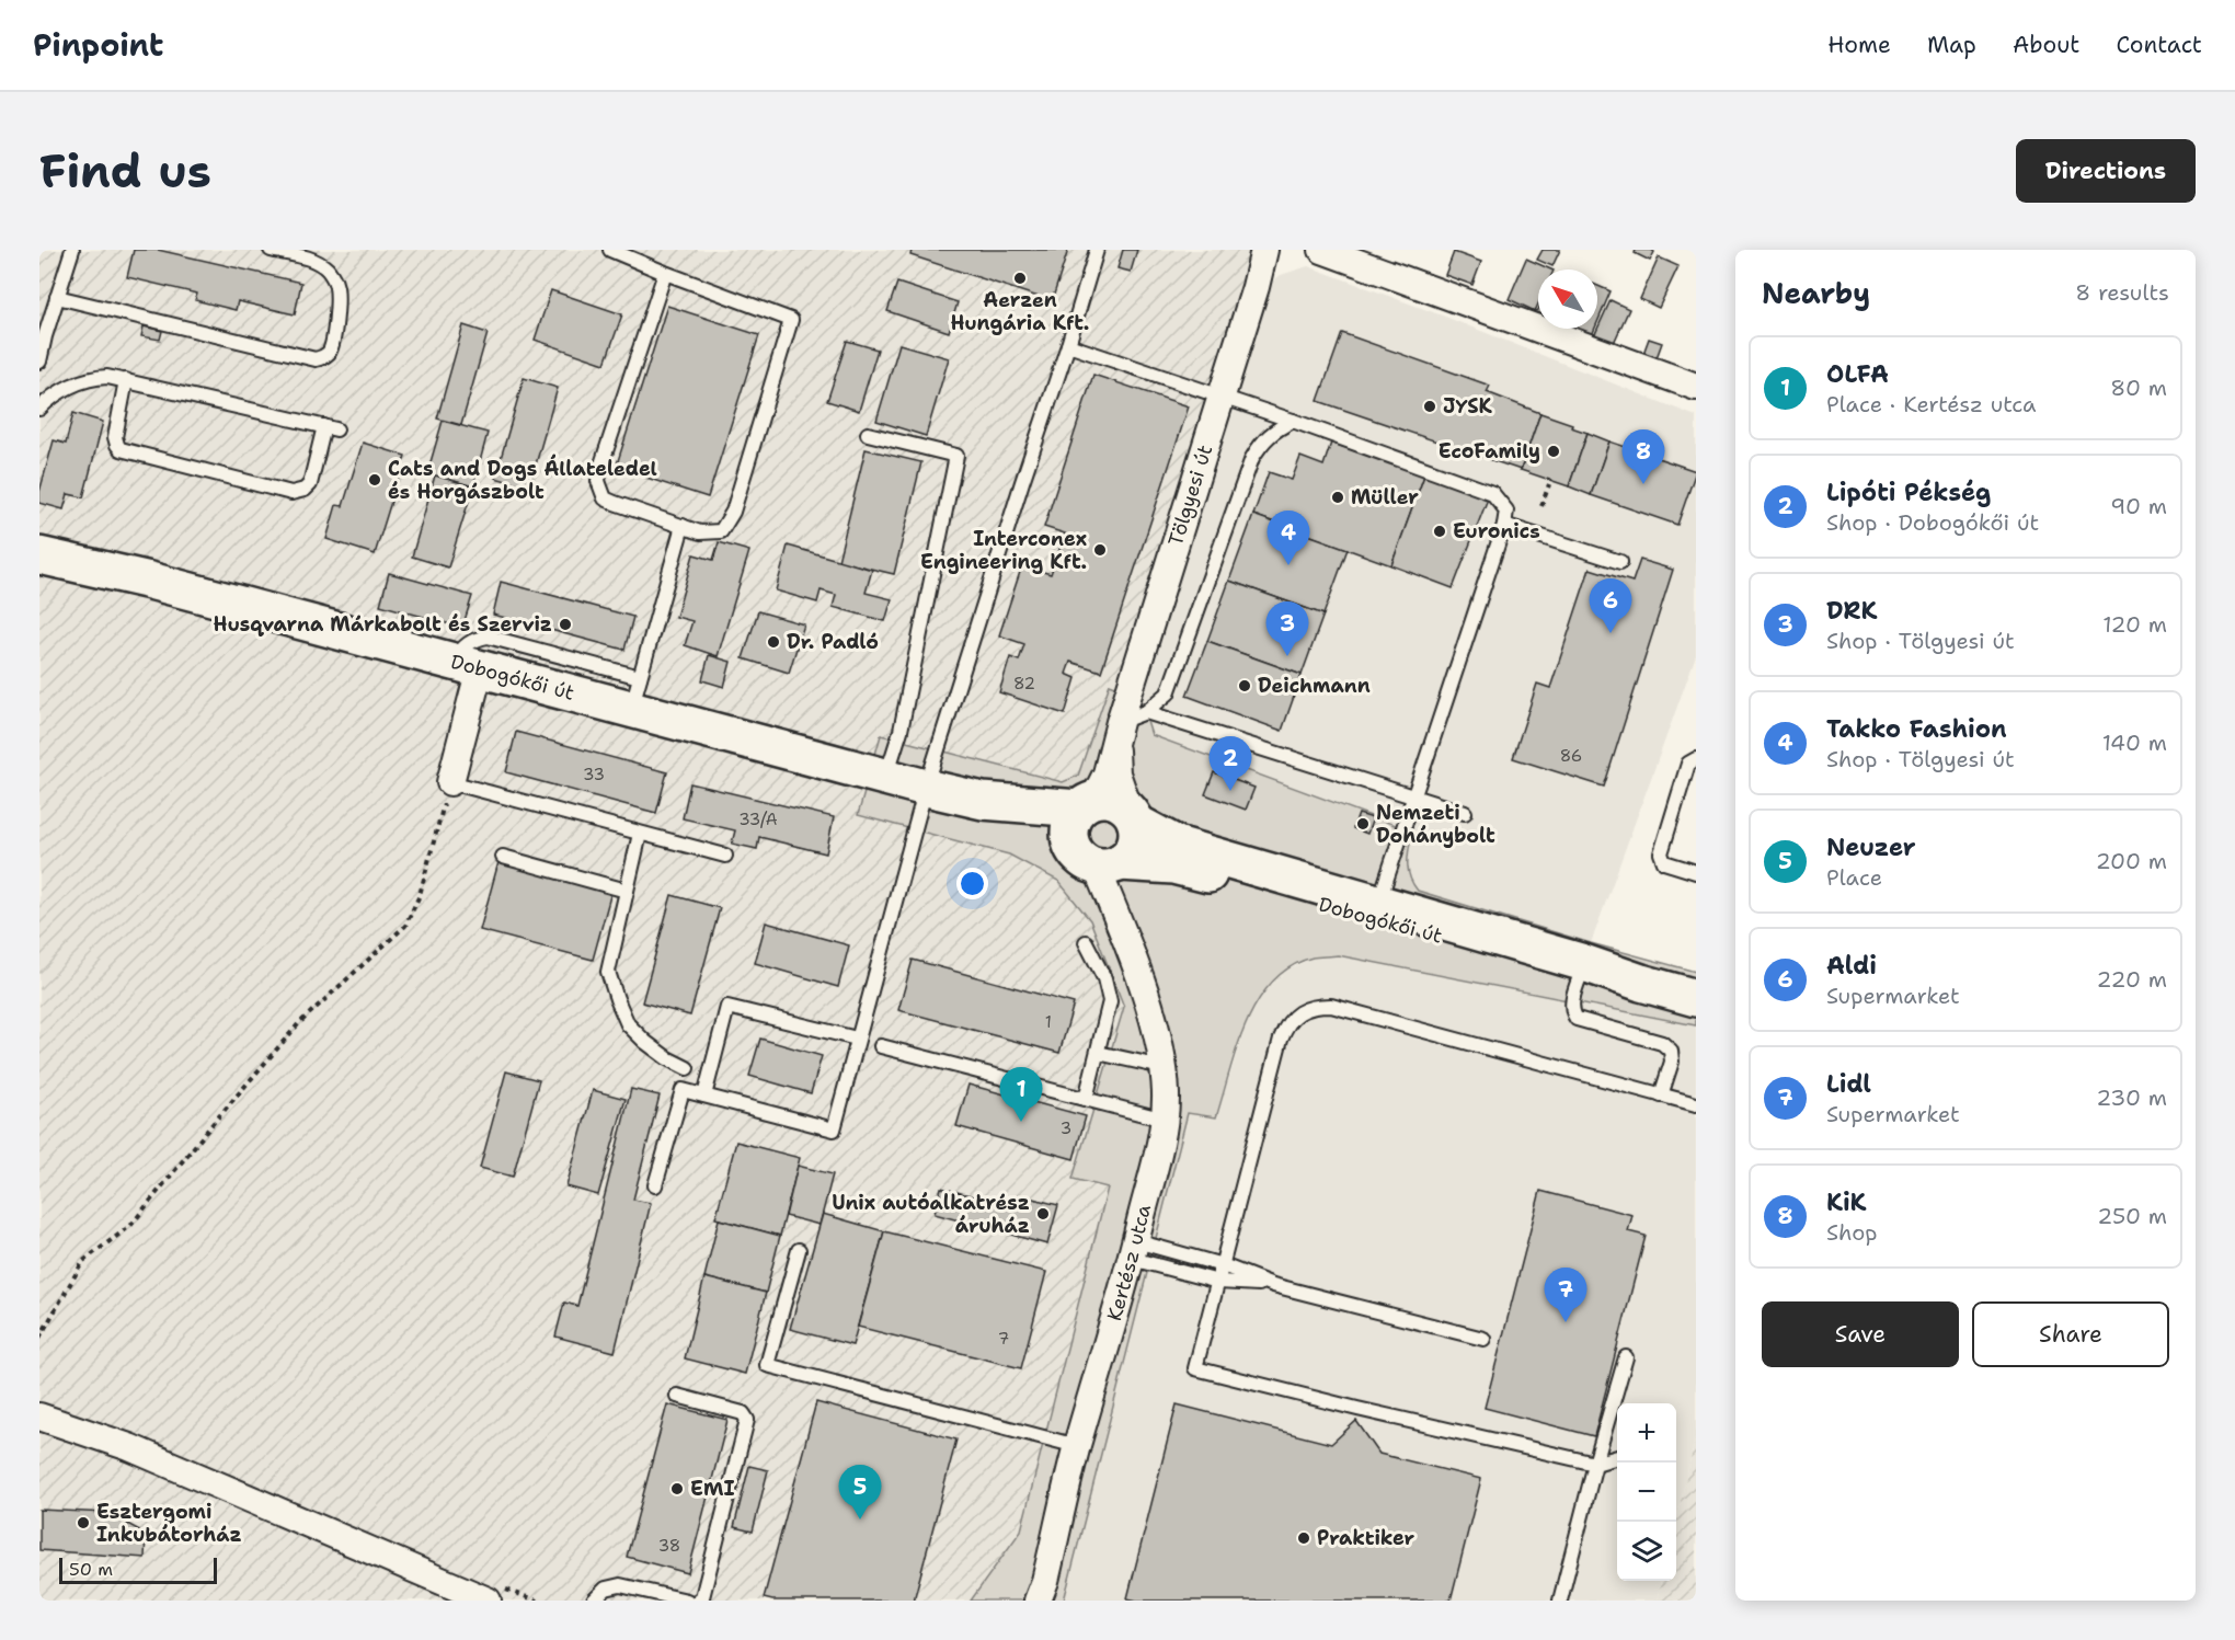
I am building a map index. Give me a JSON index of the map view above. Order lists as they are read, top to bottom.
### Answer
{
  "streets": {
    "main road": ["Dobogókői út"],
    "street": ["Tölgyesi út", "Kertész utca"]
  },
  "crossings": [
    ["Tölgyesi út", "Dobogókői út"],
    ["Tölgyesi út", "Kertész utca"],
    ["Dobogókői út", "Kertész utca"]
  ],
  "places": [
    "Aerzen Hungária Kft.",
    "JYSK",
    "EcoFamily",
    "Cats and Dogs Állateledel és Horgászbolt",
    "Müller",
    "Euronics",
    "Interconex Engineering Kft.",
    "Husqvarna Márkabolt és Szerviz",
    "Dr. Padló",
    "Deichmann",
    "Nemzeti Dohánybolt",
    "Unix autóalkatrész áruház",
    "EMI",
    "Esztergomi Inkubátorház",
    "Praktiker"
  ],
  "house_numbers": [
    "82",
    "86",
    "33",
    "33/A",
    "1",
    "3",
    "7",
    "38"
  ],
  "scale_bar": "50 m",
  "north": "top left",
  "page": {
    "header": "Pinpoint",
    "nav": [
      "Home",
      "Map",
      "About",
      "Contact"
    ],
    "buttons": [
      "Directions",
      ["Save", "Share"]
    ],
    "title": "Find us",
    "heading": ["Nearby", "8 results"],
    "list": [
      {
        "mark": "1",
        "name": "OLFA",
        "note": "Place · Kertész utca",
        "value": "80 m"
      },
      {
        "mark": "2",
        "name": "Lipóti Pékség",
        "note": "Shop · Dobogókői út",
        "value": "90 m"
      },
      {
        "mark": "3",
        "name": "DRK",
        "note": "Shop · Tölgyesi út",
        "value": "120 m"
      },
      {
        "mark": "4",
        "name": "Takko Fashion",
        "note": "Shop · Tölgyesi út",
        "value": "140 m"
      },
      {
        "mark": "5",
        "name": "Neuzer",
        "note": "Place",
        "value": "200 m"
      },
      {
        "mark": "6",
        "name": "Aldi",
        "note": "Supermarket",
        "value": "220 m"
      },
      {
        "mark": "7",
        "name": "Lidl",
        "note": "Supermarket",
        "value": "230 m"
      },
      {
        "mark": "8",
        "name": "KiK",
        "note": "Shop",
        "value": "250 m"
      }
    ],
    "pins": [
      "8",
      "4",
      "6",
      "3",
      "2",
      "1",
      "7",
      "5"
    ],
    "map_buttons": ["+", "−"],
    "scale": "50 m"
  }
}
